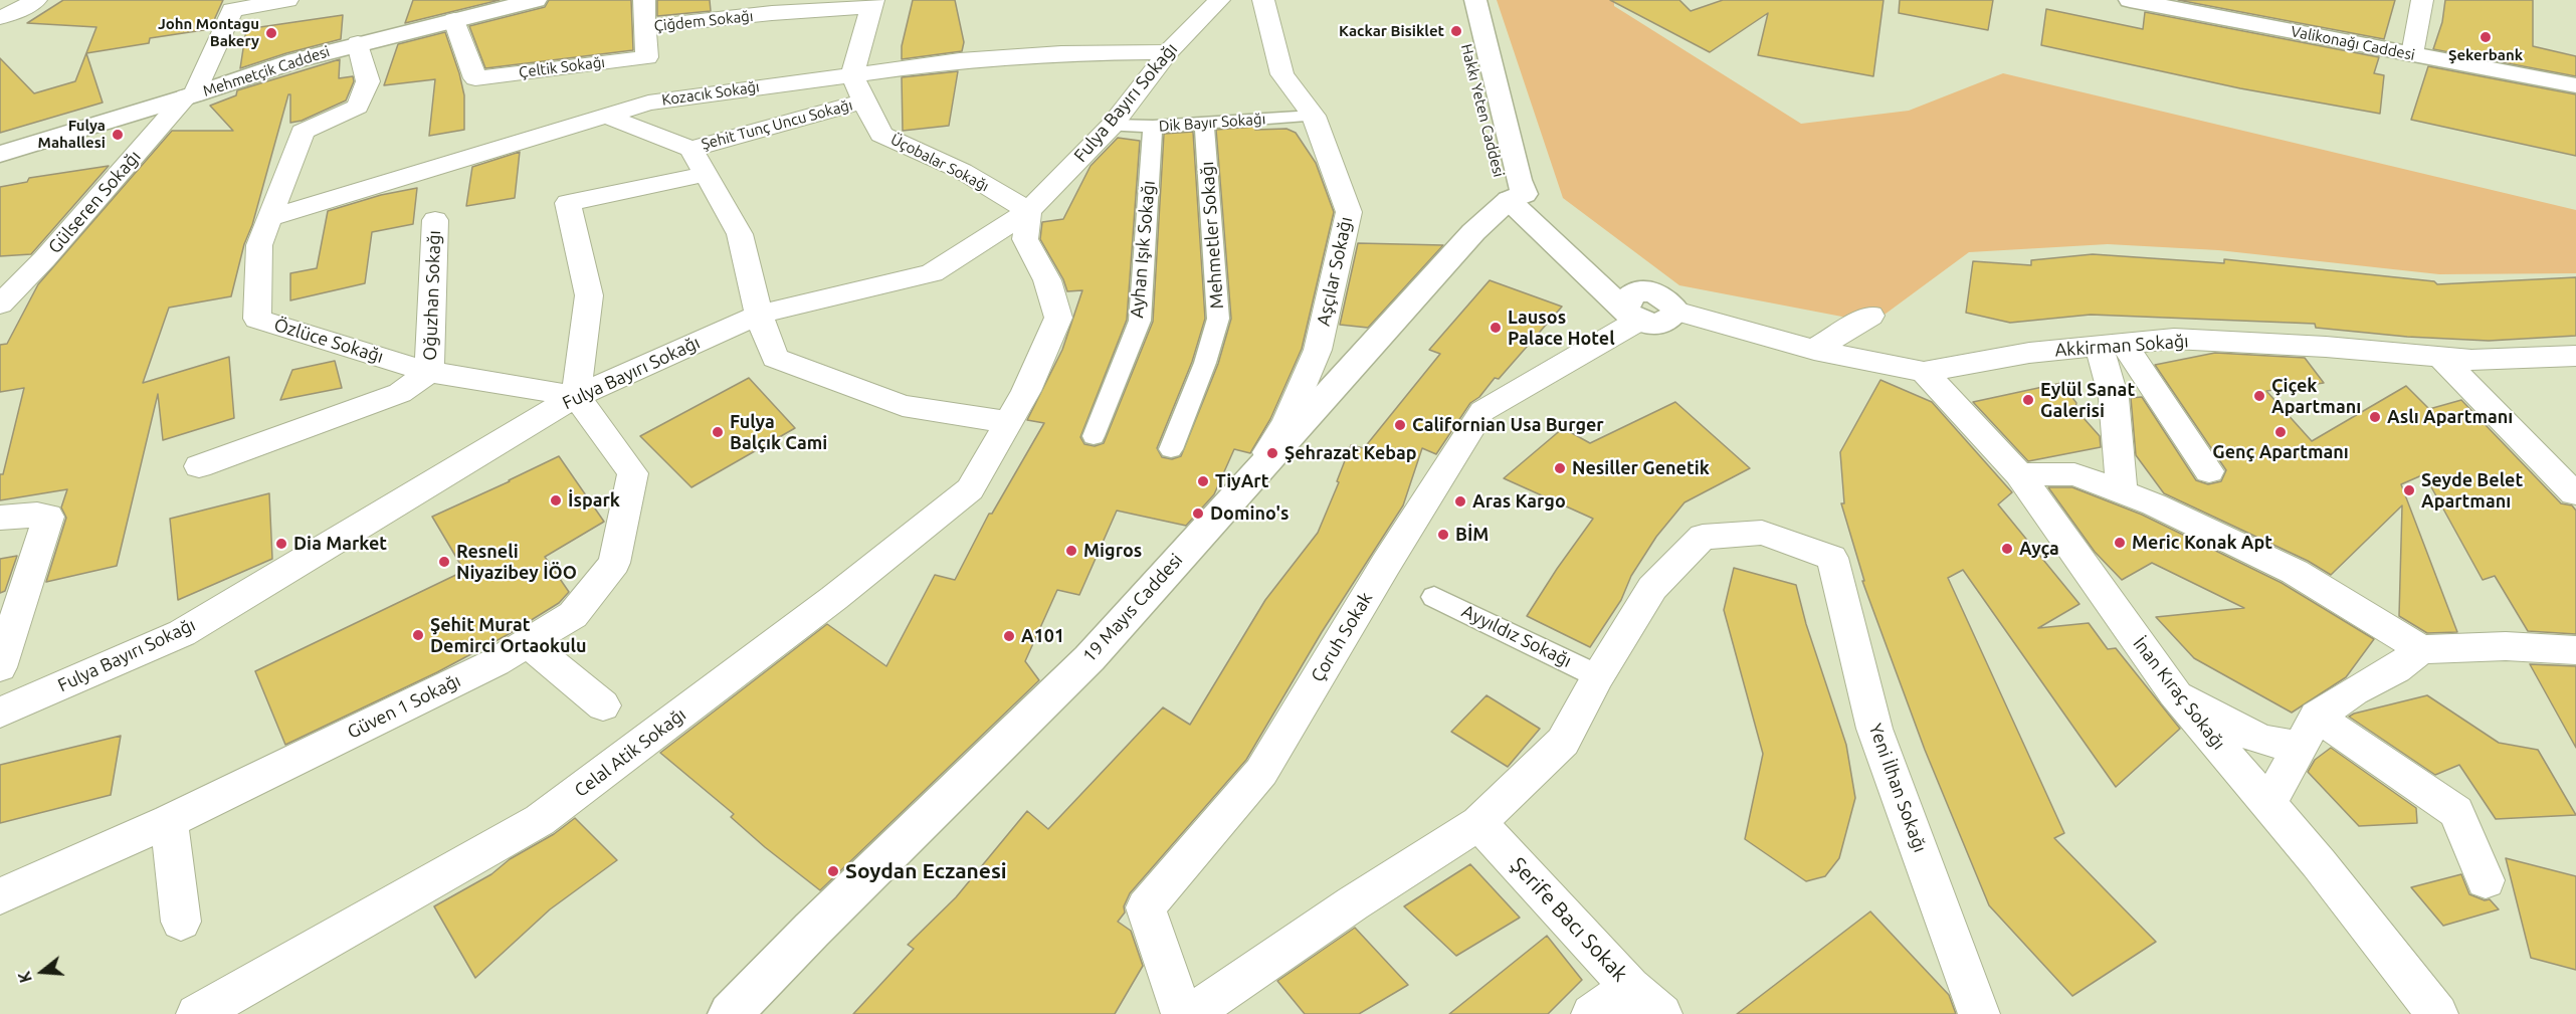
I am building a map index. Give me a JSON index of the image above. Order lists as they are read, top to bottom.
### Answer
{
  "streets": {
    "main road": [
      "Valikonağı Caddesi",
      "Mehmetçik Caddesi",
      "Hakkı Yeten Caddesi",
      "19 Mayıs Caddesi"
    ],
    "street": [
      "Çiğdem Sokağı",
      "Çeltik Sokağı",
      "Kozacık Sokağı",
      "Fulya Bayırı Sokağı",
      "Dik Bayır Sokağı",
      "Şehit Tunç Uncu Sokağı",
      "Üçobalar Sokağı",
      "Gülseren Sokağı",
      "Mehmetler Sokağı",
      "Ayhan Işık Sokağı",
      "Aşçılar Sokağı",
      "Oğuzhan Sokağı",
      "Özlüce Sokağı",
      "Akkirman Sokağı",
      "Ayyıldız Sokağı",
      "Çoruh Sokak",
      "İnan Kıraç Sokağı",
      "Güven 1 Sokağı",
      "Celal Atik Sokağı",
      "Yeni İlhan Sokağı",
      "Şerife Bacı Sokak"
    ]
  },
  "crossings": [
    ["Çiğdem Sokağı", "Çeltik Sokağı"],
    ["Çeltik Sokağı", "Mehmetçik Caddesi"],
    ["Mehmetçik Caddesi", "Gülseren Sokağı"],
    ["Mehmetçik Caddesi", "Özlüce Sokağı"],
    ["Kozacık Sokağı", "Fulya Bayırı Sokağı"],
    ["Kozacık Sokağı", "Üçobalar Sokağı"],
    ["Kozacık Sokağı", "Özlüce Sokağı"],
    ["Fulya Bayırı Sokağı", "Dik Bayır Sokağı"],
    ["Fulya Bayırı Sokağı", "Üçobalar Sokağı"],
    ["Fulya Bayırı Sokağı", "Özlüce Sokağı"],
    ["Fulya Bayırı Sokağı", "Güven 1 Sokağı"],
    ["Fulya Bayırı Sokağı", "Celal Atik Sokağı"],
    ["Hakkı Yeten Caddesi", "19 Mayıs Caddesi"],
    ["Hakkı Yeten Caddesi", "Çoruh Sokak"],
    ["Dik Bayır Sokağı", "Mehmetler Sokağı"],
    ["Dik Bayır Sokağı", "Ayhan Işık Sokağı"],
    ["Dik Bayır Sokağı", "Aşçılar Sokağı"],
    ["Şehit Tunç Uncu Sokağı", "Üçobalar Sokağı"],
    ["Üçobalar Sokağı", "Celal Atik Sokağı"],
    ["Aşçılar Sokağı", "19 Mayıs Caddesi"],
    ["Oğuzhan Sokağı", "Özlüce Sokağı"],
    ["Özlüce Sokağı", "Güven 1 Sokağı"],
    ["Akkirman Sokağı", "İnan Kıraç Sokağı"],
    ["Ayyıldız Sokağı", "Yeni İlhan Sokağı"]
  ],
  "places": [
    "Kackar Bisiklet",
    "John Montagu Bakery",
    "Şekerbank",
    "Fulya Mahallesi",
    "Lausos Palace Hotel",
    "Çiçek Apartmanı",
    "Eylül Sanat Galerisi",
    "Aslı Apartmanı",
    "Californian Usa Burger",
    "Fulya Balçık Cami",
    "Genç Apartmanı",
    "Şehrazat Kebap",
    "Nesiller Genetik",
    "TiyArt",
    "Seyde Belet Apartmanı",
    "İspark",
    "Aras Kargo",
    "Domino's",
    "BİM",
    "Meric Konak Apt",
    "Dia Market",
    "Ayça",
    "Migros",
    "Resneli Niyazibey İÖO",
    "Şehit Murat Demirci Ortaokulu",
    "A101",
    "Soydan Eczanesi"
  ],
  "north": "left"
}
